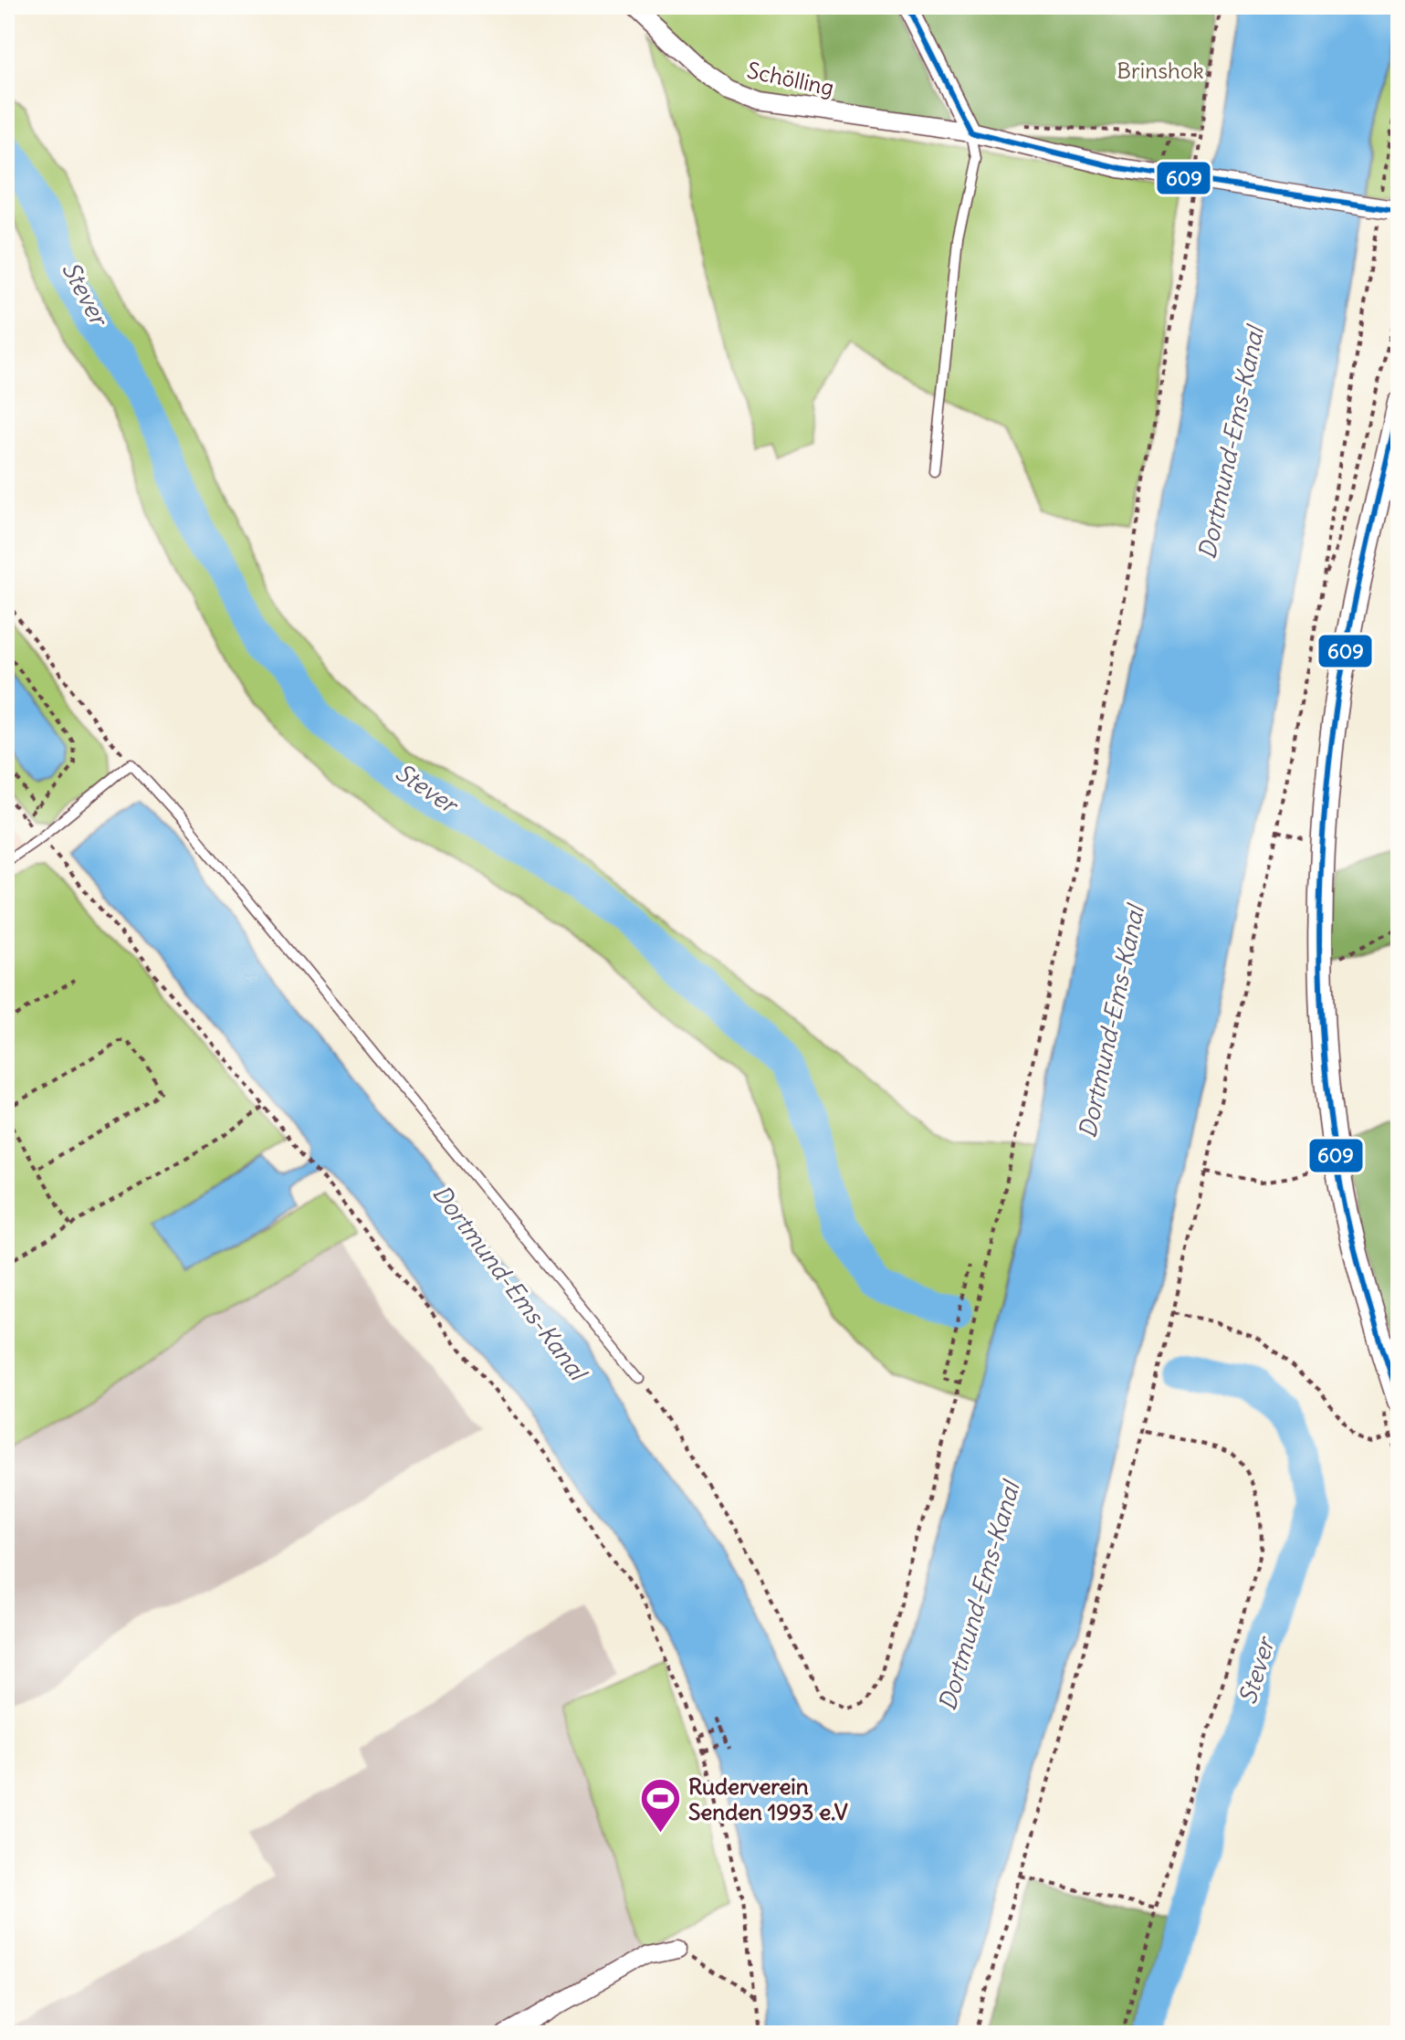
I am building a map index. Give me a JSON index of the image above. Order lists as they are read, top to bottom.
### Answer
{
  "streets": {
    "street": ["Schölling"]
  },
  "water": ["Stever", "Dortmund-Ems-Kanal"],
  "parks": ["Brinshok"],
  "places": {
    "sports": ["Ruderverein Senden 1993 e.V"]
  },
  "lines": ["transit line 609"]
}
